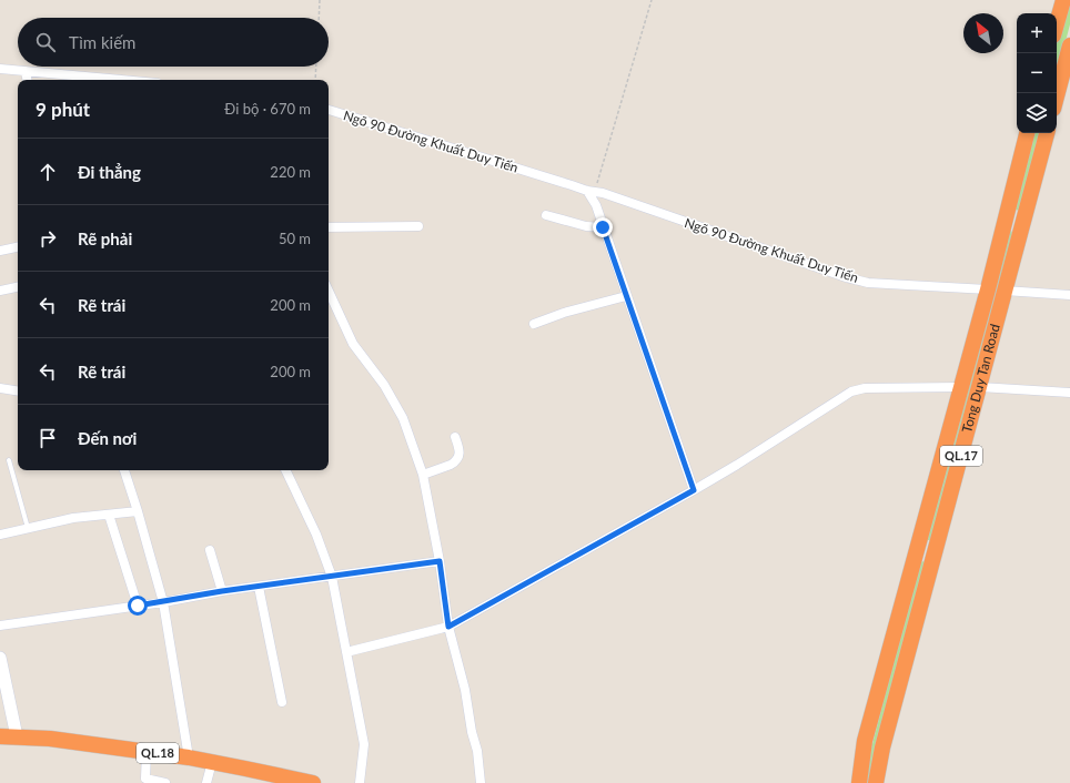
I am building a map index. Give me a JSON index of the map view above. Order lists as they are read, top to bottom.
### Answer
{
  "streets": {
    "highway": ["Tong Duy Tan Road", "QL.17", "QL.18"],
    "street": ["Ngõ 90 Đường Khuất Duy Tiến"]
  },
  "crossings": [
    ["Ngõ 90 Đường Khuất Duy Tiến", "Tong Duy Tan Road"]
  ],
  "north": "top left",
  "page": {
    "map_buttons": ["+", "−"],
    "search": "Tìm kiếm",
    "heading": ["9 phút", "Đi bộ · 670 m"],
    "list": [
      ["Đi thẳng", "220 m"],
      ["Rẽ phải", "50 m"],
      ["Rẽ trái", "200 m"],
      ["Rẽ trái", "200 m"],
      "Đến nơi"
    ]
  }
}
